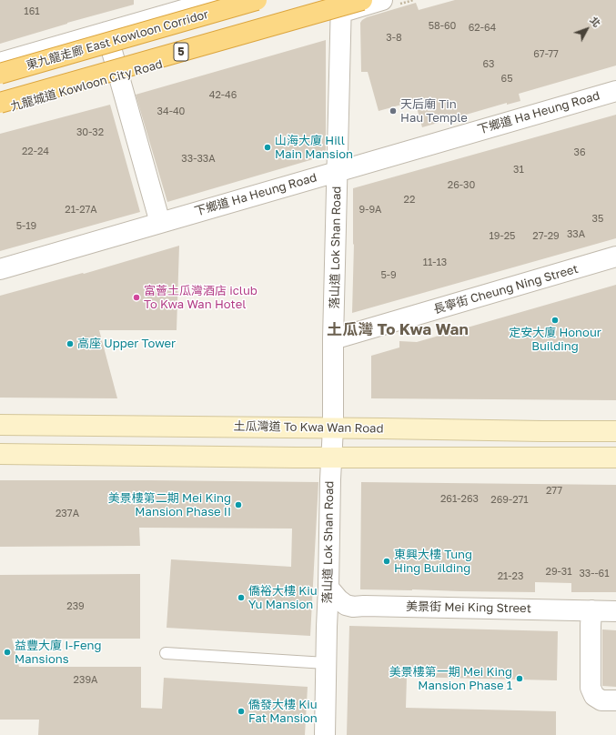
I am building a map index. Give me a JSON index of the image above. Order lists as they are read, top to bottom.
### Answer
{
  "streets": {
    "highway": ["東九龍走廊 East Kowloon Corridor", "5"],
    "main road": ["土瓜灣道 To Kwa Wan Road"],
    "street": [
      "九龍城道 Kowloon City Road",
      "下鄉道 Ha Heung Road",
      "落山道 Lok Shan Road",
      "長寧街 Cheung Ning Street",
      "美景街 Mei King Street"
    ]
  },
  "crossings": [
    ["九龍城道 Kowloon City Road", "落山道 Lok Shan Road"],
    ["下鄉道 Ha Heung Road", "落山道 Lok Shan Road"],
    ["落山道 Lok Shan Road", "長寧街 Cheung Ning Street"],
    ["落山道 Lok Shan Road", "土瓜灣道 To Kwa Wan Road"],
    ["落山道 Lok Shan Road", "美景街 Mei King Street"]
  ],
  "districts": ["土瓜灣 To Kwa Wan"],
  "places": [
    "天后廟 Tin Hau Temple",
    "山海大廈 Hill Main Mansion",
    "富薈土瓜灣酒店 iclub To Kwa Wan Hotel",
    "定安大廈 Honour Building",
    "高座 Upper Tower",
    "美景樓第二期 Mei King Mansion Phase II",
    "東興大樓 Tung Hing Building",
    "僑裕大樓 Kiu Yu Mansion",
    "益豐大廈 I-Feng Mansions",
    "美景樓第一期 Mei King Mansion Phase 1",
    "僑發大樓 Kiu Fat Mansion"
  ],
  "house_numbers": [
    "161",
    "58-60",
    "62-64",
    "3-8",
    "67-77",
    "63",
    "65",
    "42-46",
    "34-40",
    "30-32",
    "22-24",
    "36",
    "33-33A",
    "31",
    "26-30",
    "22",
    "21-27A",
    "9-9A",
    "35",
    "5-19",
    "33A",
    "19-25",
    "27-29",
    "11-13",
    "5-9",
    "277",
    "261-263",
    "269-271",
    "237A",
    "29-31",
    "33--61",
    "21-23",
    "239",
    "239A"
  ],
  "north": "top right"
}
